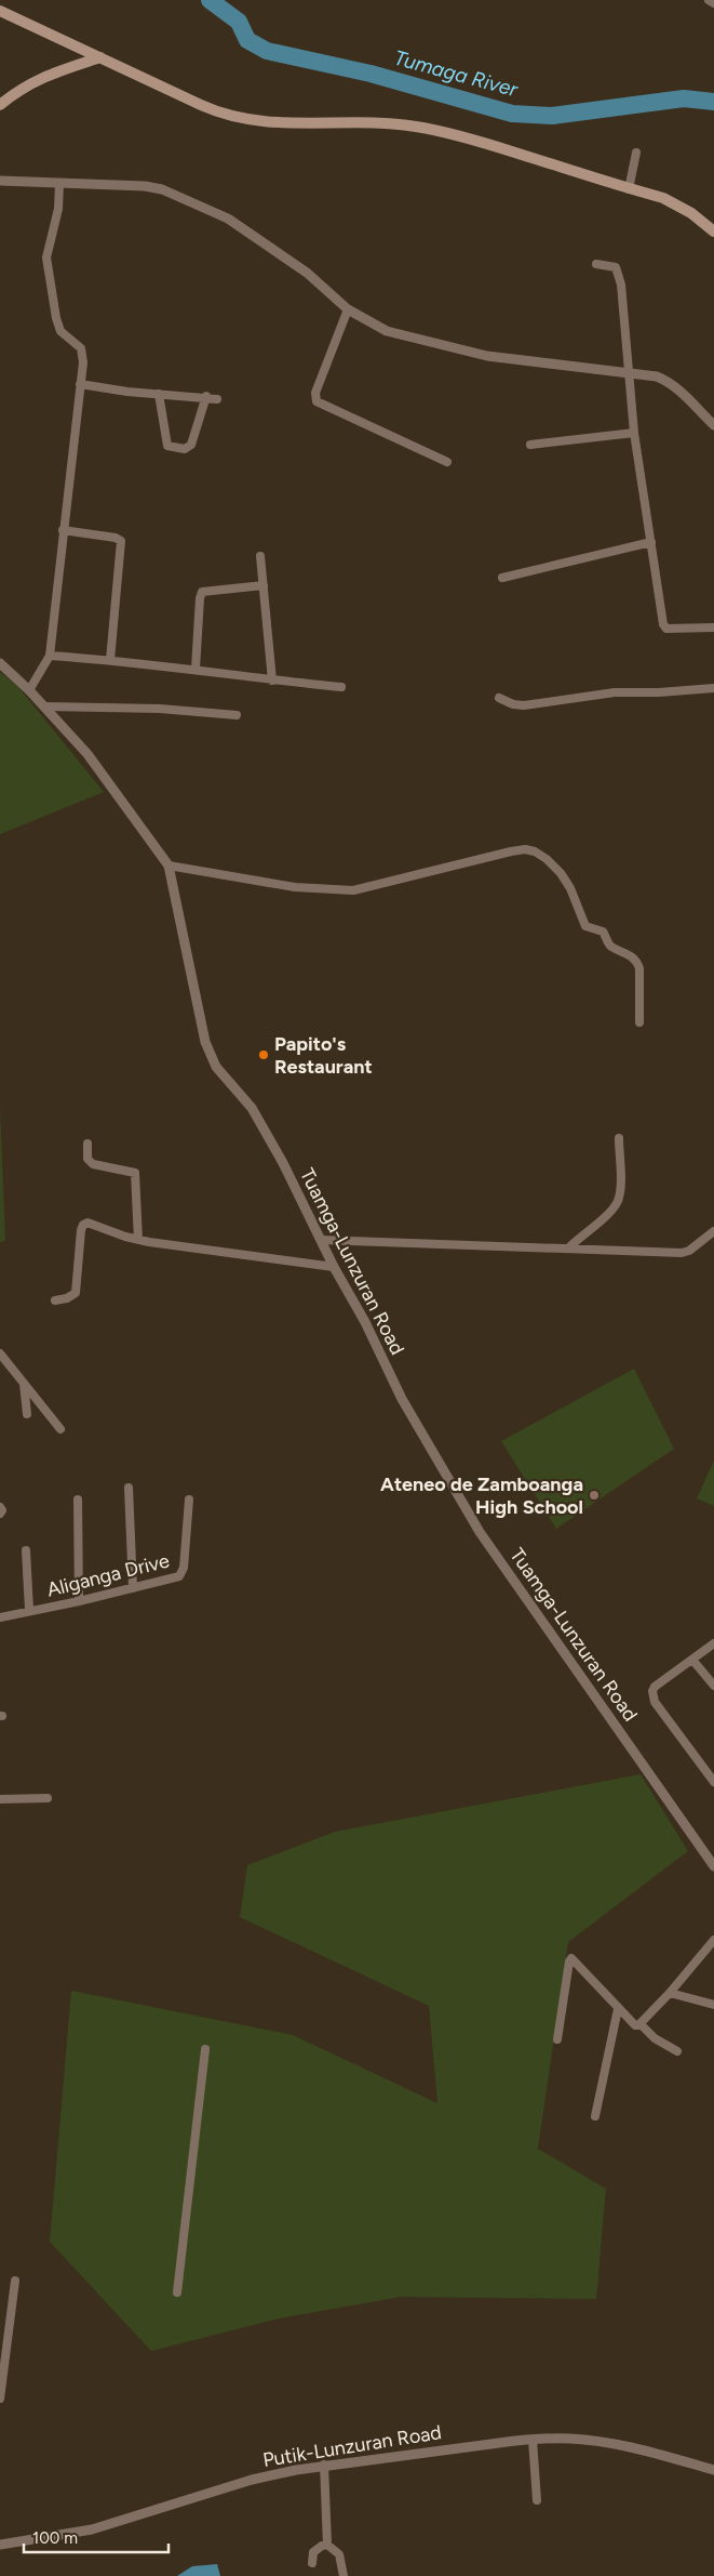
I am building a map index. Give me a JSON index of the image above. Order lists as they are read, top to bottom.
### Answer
{
  "streets": {
    "street": ["Tuamga-Lunzuran Road", "Aliganga Drive", "Putik-Lunzuran Road"]
  },
  "water": ["Tumaga River"],
  "places": ["Papito's Restaurant", "Ateneo de Zamboanga High School"],
  "scale_bar": "100 m"
}
